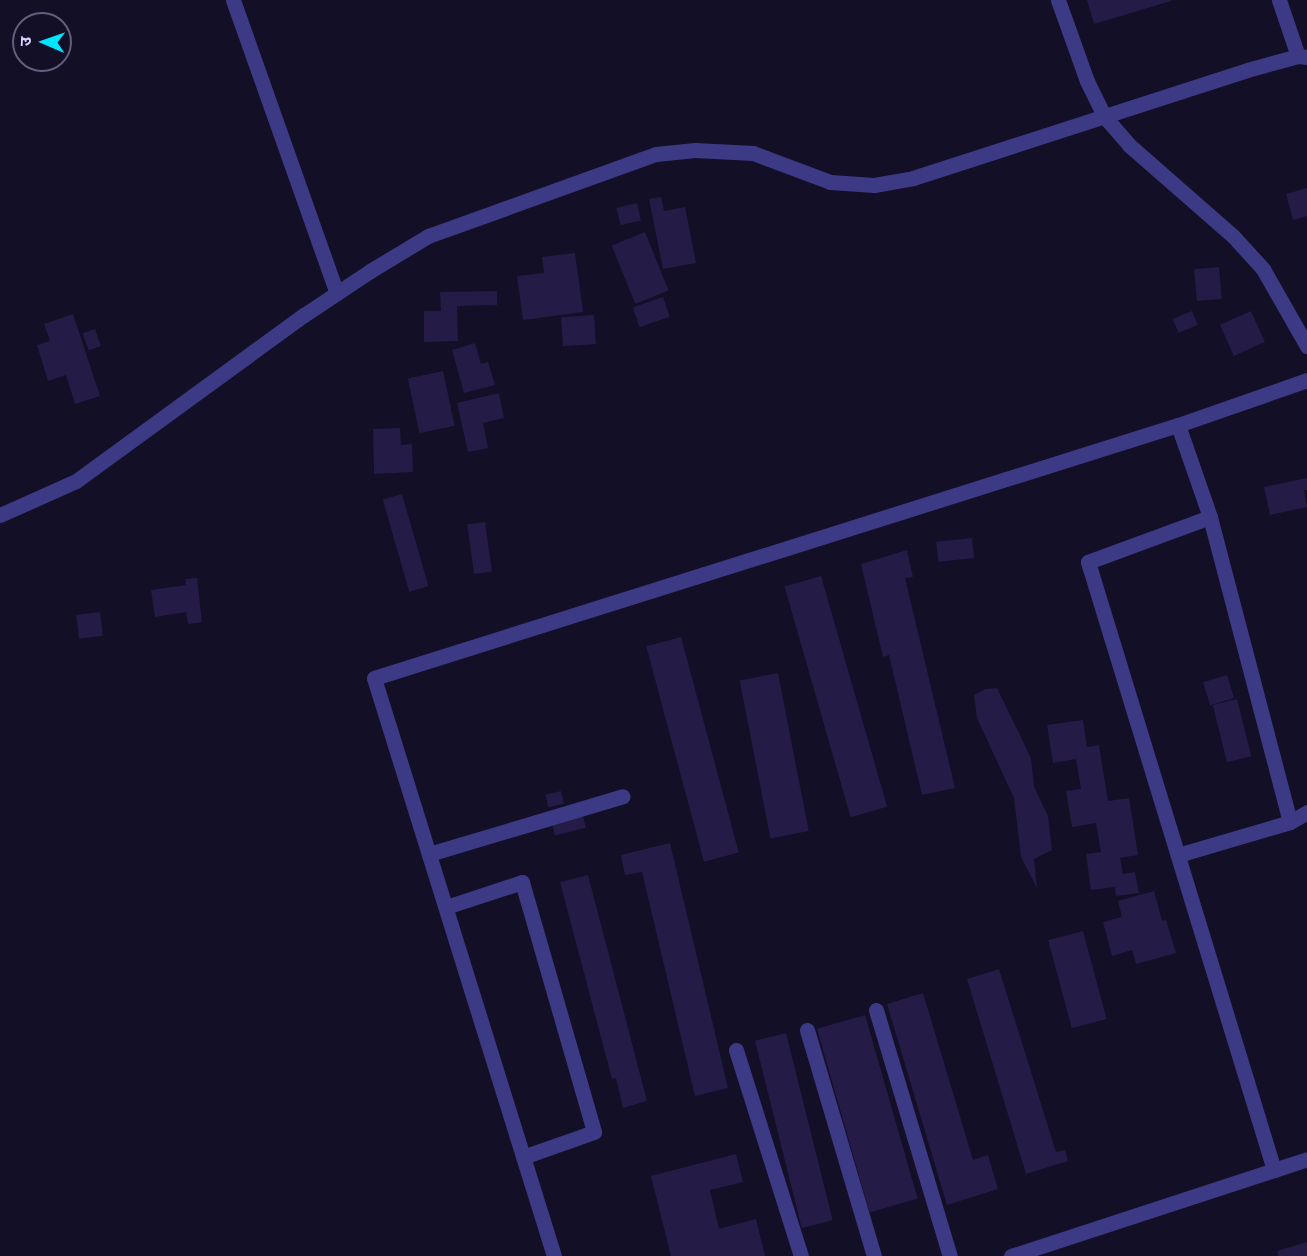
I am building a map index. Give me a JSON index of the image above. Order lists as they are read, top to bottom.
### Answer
{
  "north": "left"
}
